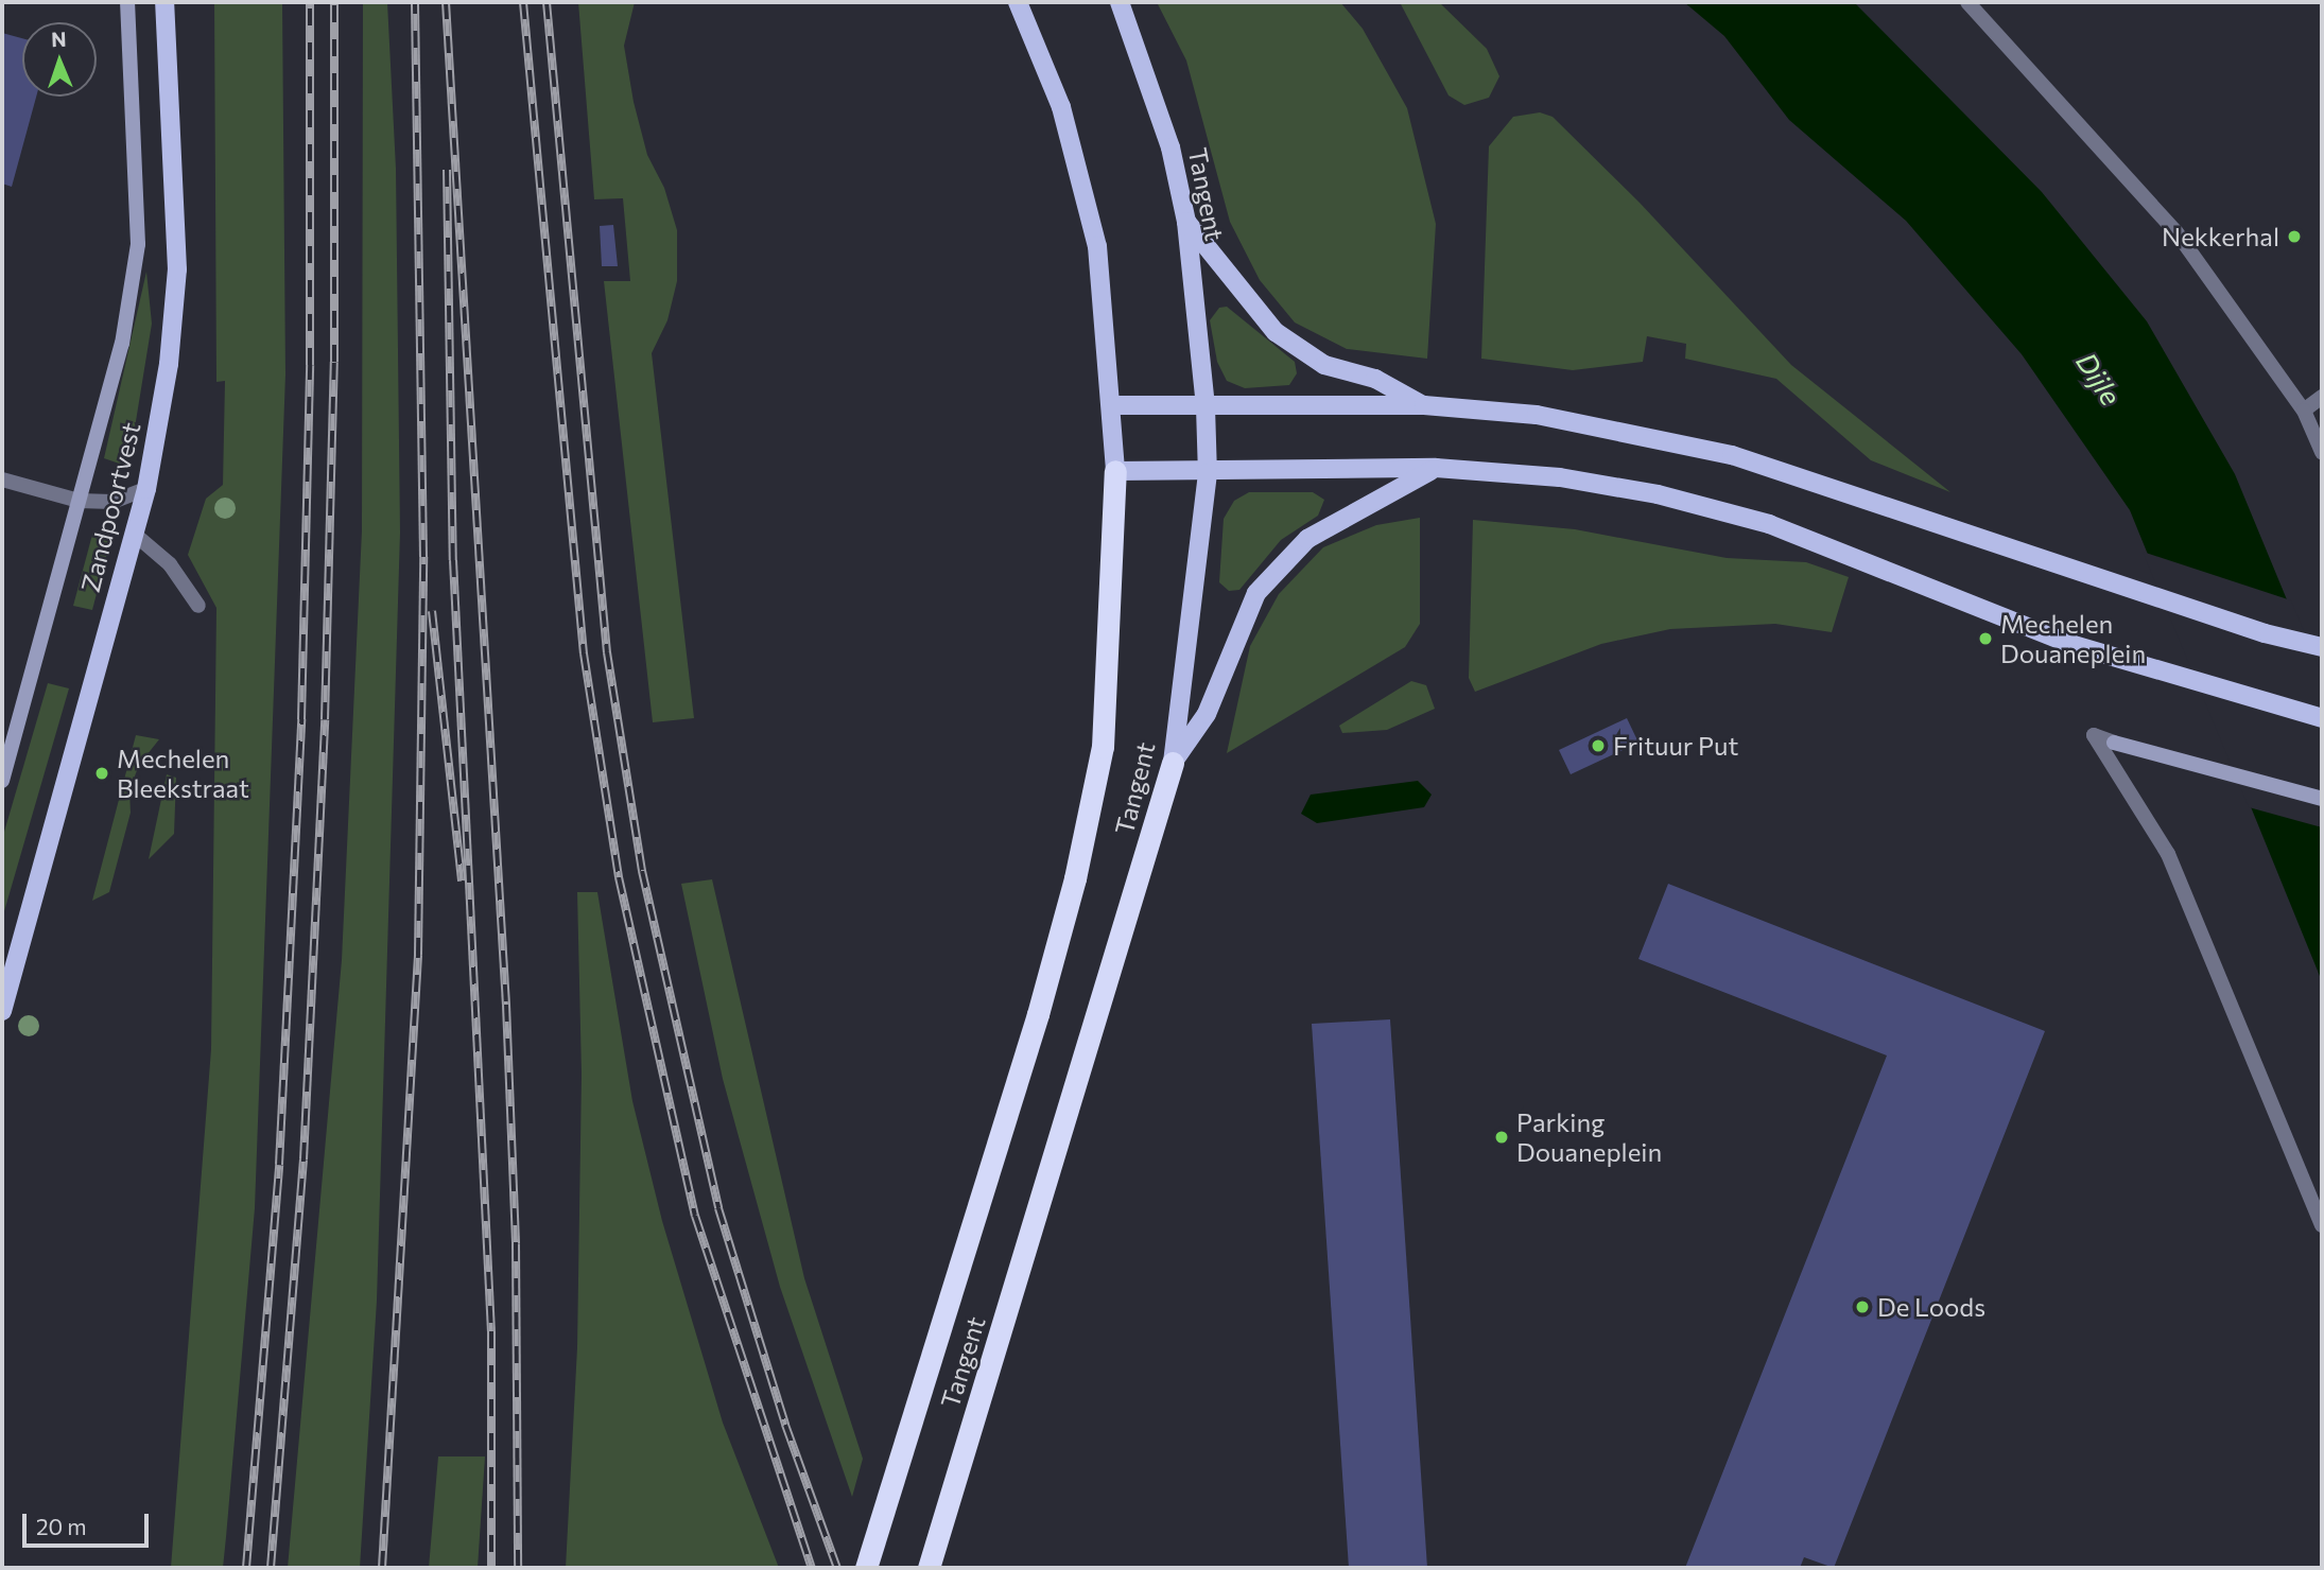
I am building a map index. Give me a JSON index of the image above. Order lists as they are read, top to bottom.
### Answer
{
  "streets": {
    "highway": ["Tangent"],
    "main road": ["Zandpoortvest"]
  },
  "water": ["Dijle"],
  "places": [
    "Nekkerhal",
    "Mechelen Douaneplein",
    "Frituur Put",
    "Mechelen Bleekstraat",
    "Parking Douaneplein",
    "De Loods"
  ],
  "scale_bar": "20 m",
  "north": "top"
}
